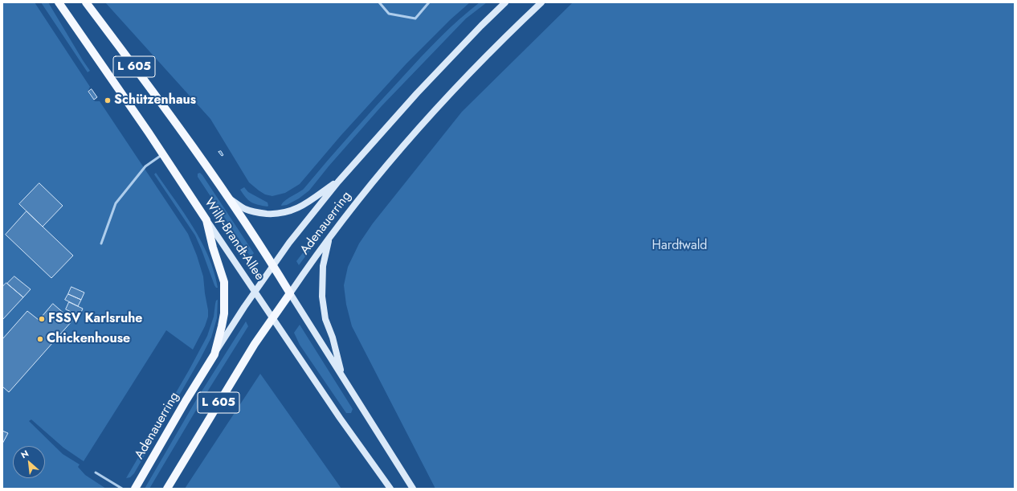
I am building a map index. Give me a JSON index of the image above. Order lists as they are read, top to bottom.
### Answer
{
  "streets": {
    "main road": ["L 605", "Adenauerring", "Willy-Brandt-Allee"]
  },
  "crossings": [
    ["Adenauerring", "Willy-Brandt-Allee"]
  ],
  "parks": ["Hardtwald"],
  "places": ["Schützenhaus", "FSSV Karlsruhe", "Chickenhouse"],
  "north": "top left"
}
